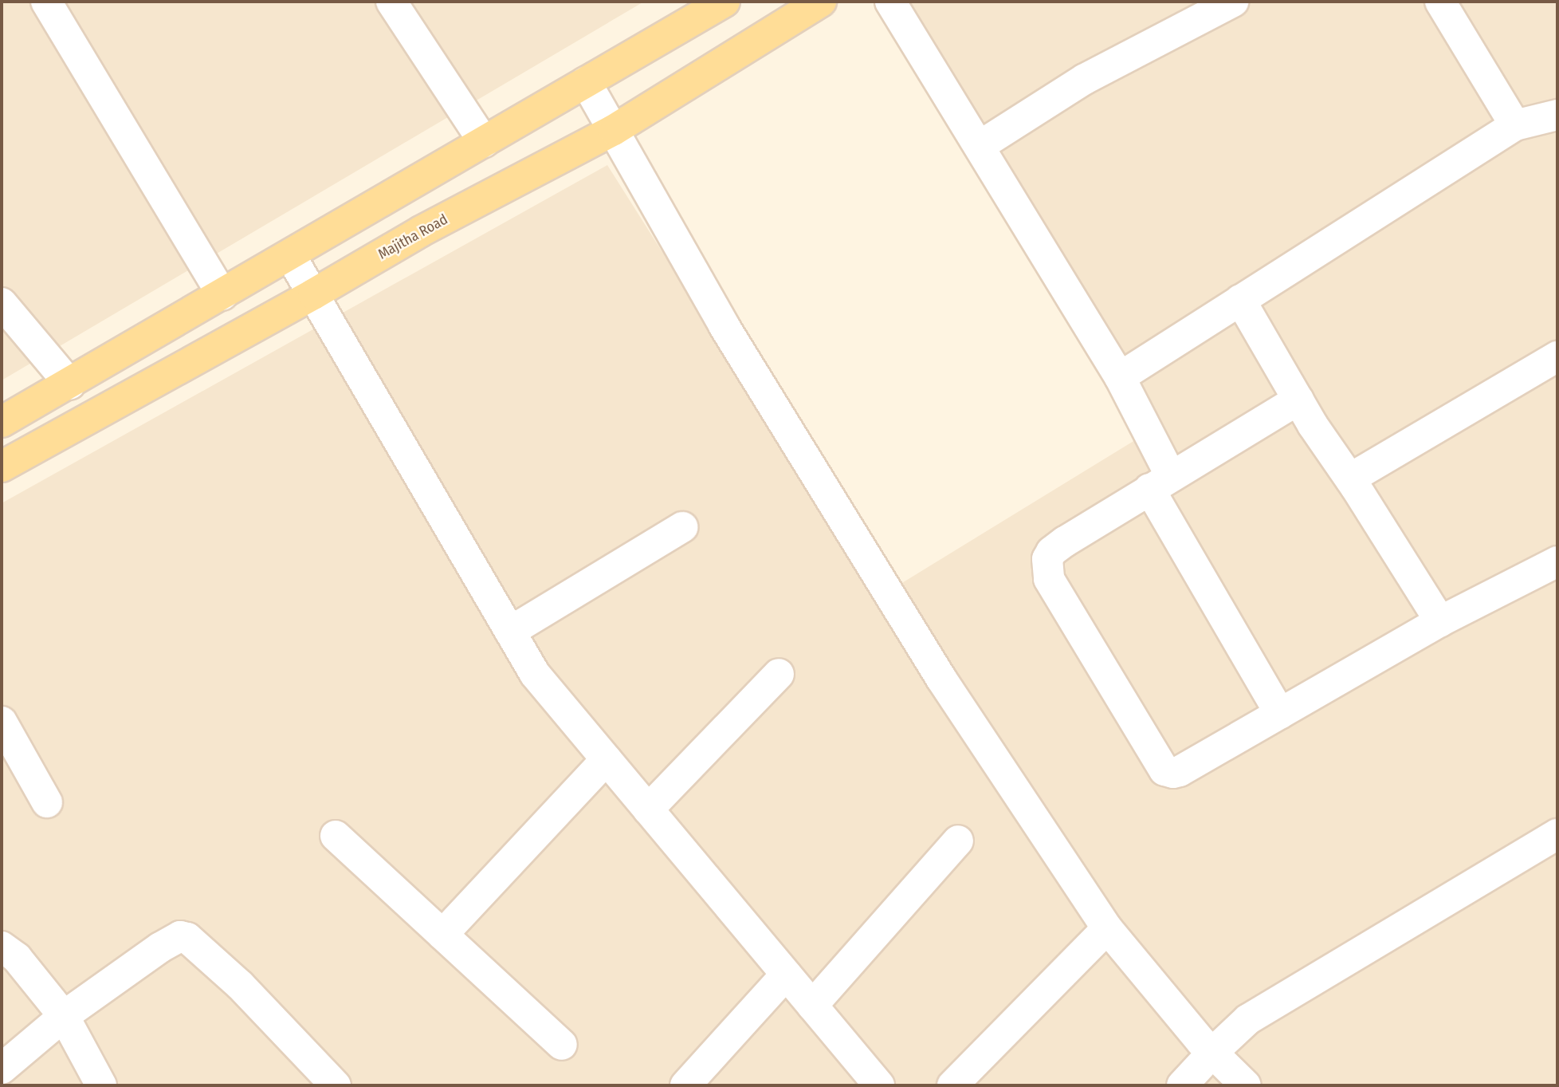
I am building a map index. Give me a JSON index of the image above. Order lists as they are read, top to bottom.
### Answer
{
  "streets": {
    "main road": ["Majitha Road"]
  }
}
